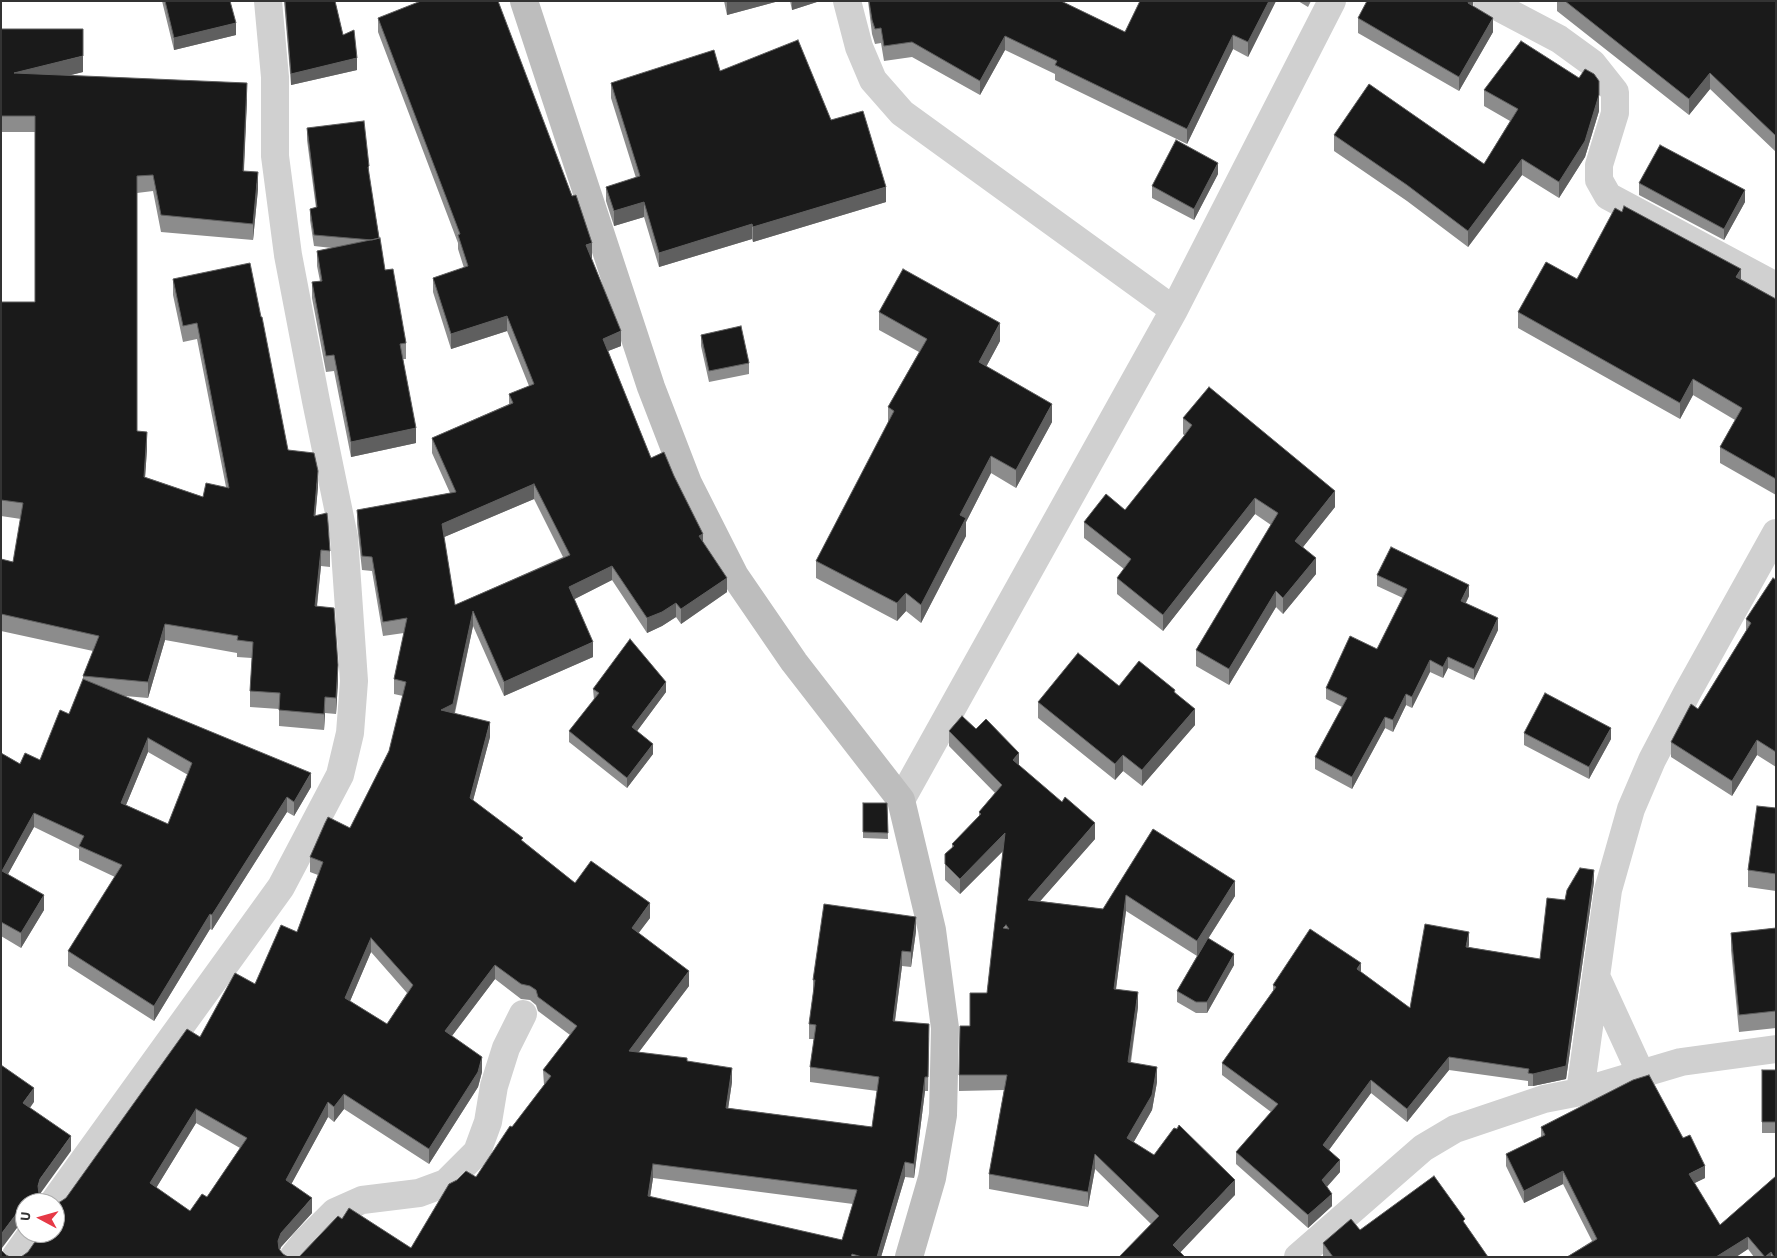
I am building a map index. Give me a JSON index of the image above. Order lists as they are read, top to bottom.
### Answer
{
  "north": "left"
}
